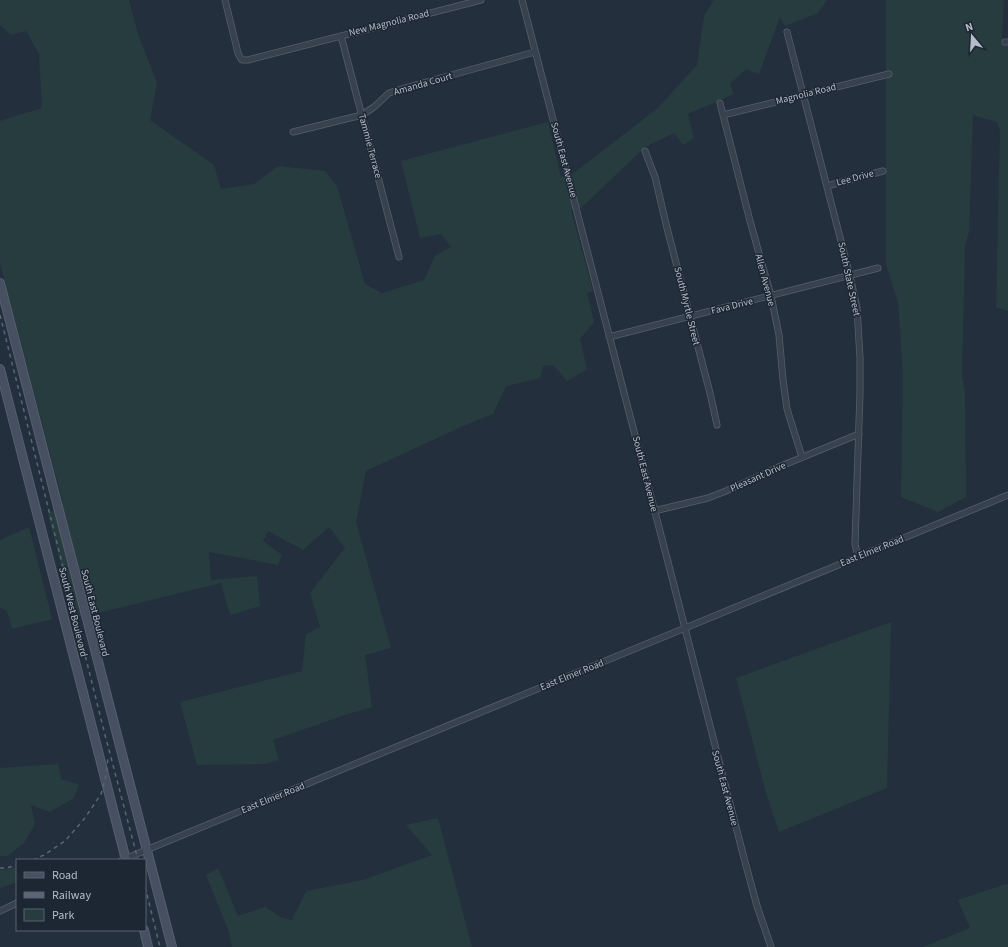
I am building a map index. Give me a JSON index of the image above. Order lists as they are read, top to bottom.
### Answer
{
  "streets": {
    "main road": ["South West Boulevard", "South East Boulevard"],
    "street": [
      "New Magnolia Road",
      "Amanda Court",
      "Magnolia Road",
      "Tammie Terrace",
      "South East Avenue",
      "Lee Drive",
      "South State Street",
      "Allen Avenue",
      "South Myrtle Street",
      "Fava Drive",
      "Pleasant Drive",
      "East Elmer Road"
    ]
  },
  "crossings": [
    ["New Magnolia Road", "Tammie Terrace"],
    ["Amanda Court", "Tammie Terrace"],
    ["Amanda Court", "South East Avenue"],
    ["Magnolia Road", "South State Street"],
    ["Magnolia Road", "Allen Avenue"],
    ["South East Avenue", "Fava Drive"],
    ["South East Avenue", "Pleasant Drive"],
    ["South East Avenue", "East Elmer Road"],
    ["Lee Drive", "South State Street"],
    ["South State Street", "Fava Drive"],
    ["South State Street", "Pleasant Drive"],
    ["South State Street", "East Elmer Road"],
    ["Allen Avenue", "Fava Drive"],
    ["Allen Avenue", "Pleasant Drive"],
    ["South Myrtle Street", "Fava Drive"],
    ["East Elmer Road", "South East Boulevard"]
  ],
  "legend": ["Road", "Railway", "Park"],
  "north": "top"
}
